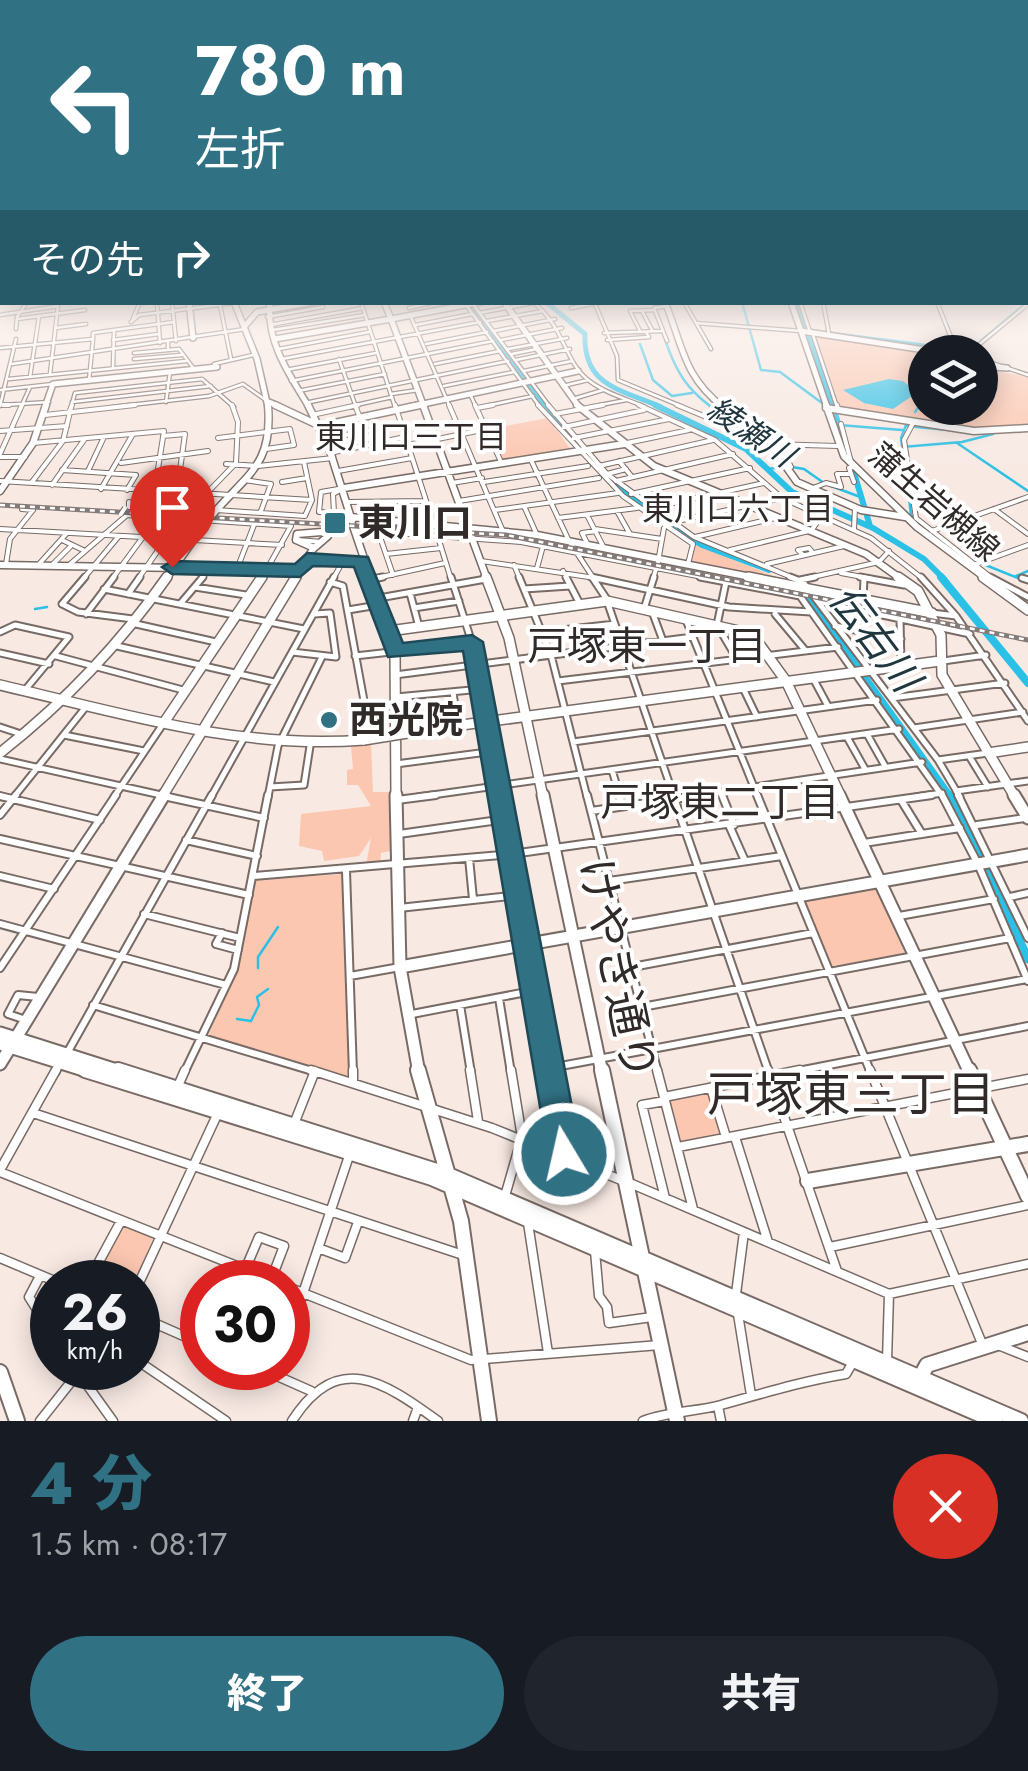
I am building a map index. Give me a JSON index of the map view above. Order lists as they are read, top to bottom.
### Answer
{
  "streets": {
    "street": ["蒲生岩槻線", "けやき通り"]
  },
  "districts": [
    "東川口三丁目",
    "東川口六丁目",
    "戸塚東一丁目",
    "戸塚東二丁目",
    "戸塚東三丁目"
  ],
  "water": ["綾瀬川", "伝右川"],
  "places": {
    "transit": ["東川口"],
    "other": ["西光院"]
  },
  "page": {
    "turn": ["780 m", "左折"],
    "then": "その先",
    "speed": "26 km/h",
    "limit": "30",
    "heading": ["4 分", "1.5 km · 08:17"],
    "buttons": ["終了", "共有"]
  }
}
